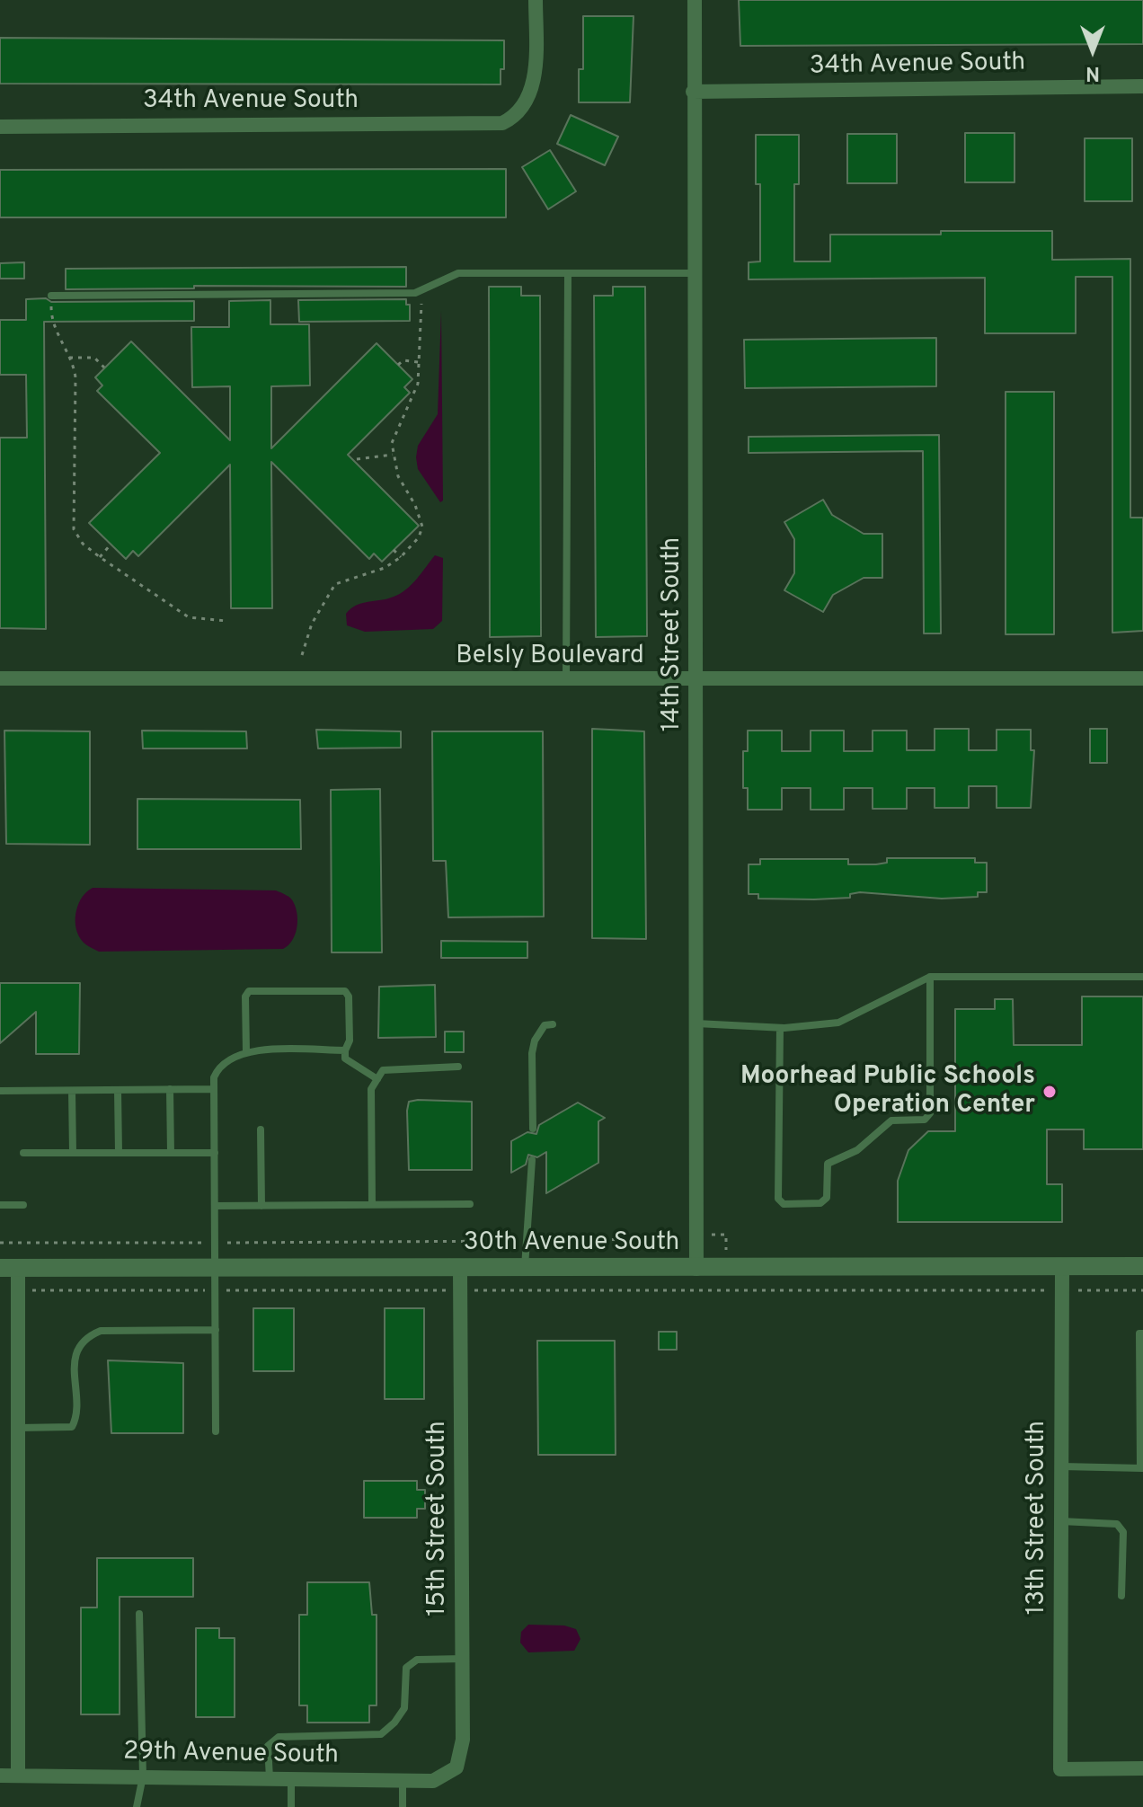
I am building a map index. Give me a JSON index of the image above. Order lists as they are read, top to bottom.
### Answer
{
  "streets": {
    "street": [
      "34th Avenue South",
      "14th Street South",
      "Belsly Boulevard",
      "30th Avenue South",
      "13th Street South",
      "15th Street South",
      "29th Avenue South"
    ]
  },
  "crossings": [
    ["34th Avenue South", "14th Street South"],
    ["14th Street South", "Belsly Boulevard"],
    ["14th Street South", "30th Avenue South"],
    ["30th Avenue South", "13th Street South"],
    ["30th Avenue South", "15th Street South"],
    ["15th Street South", "29th Avenue South"]
  ],
  "places": ["Moorhead Public Schools Operation Center"],
  "north": "bottom"
}
